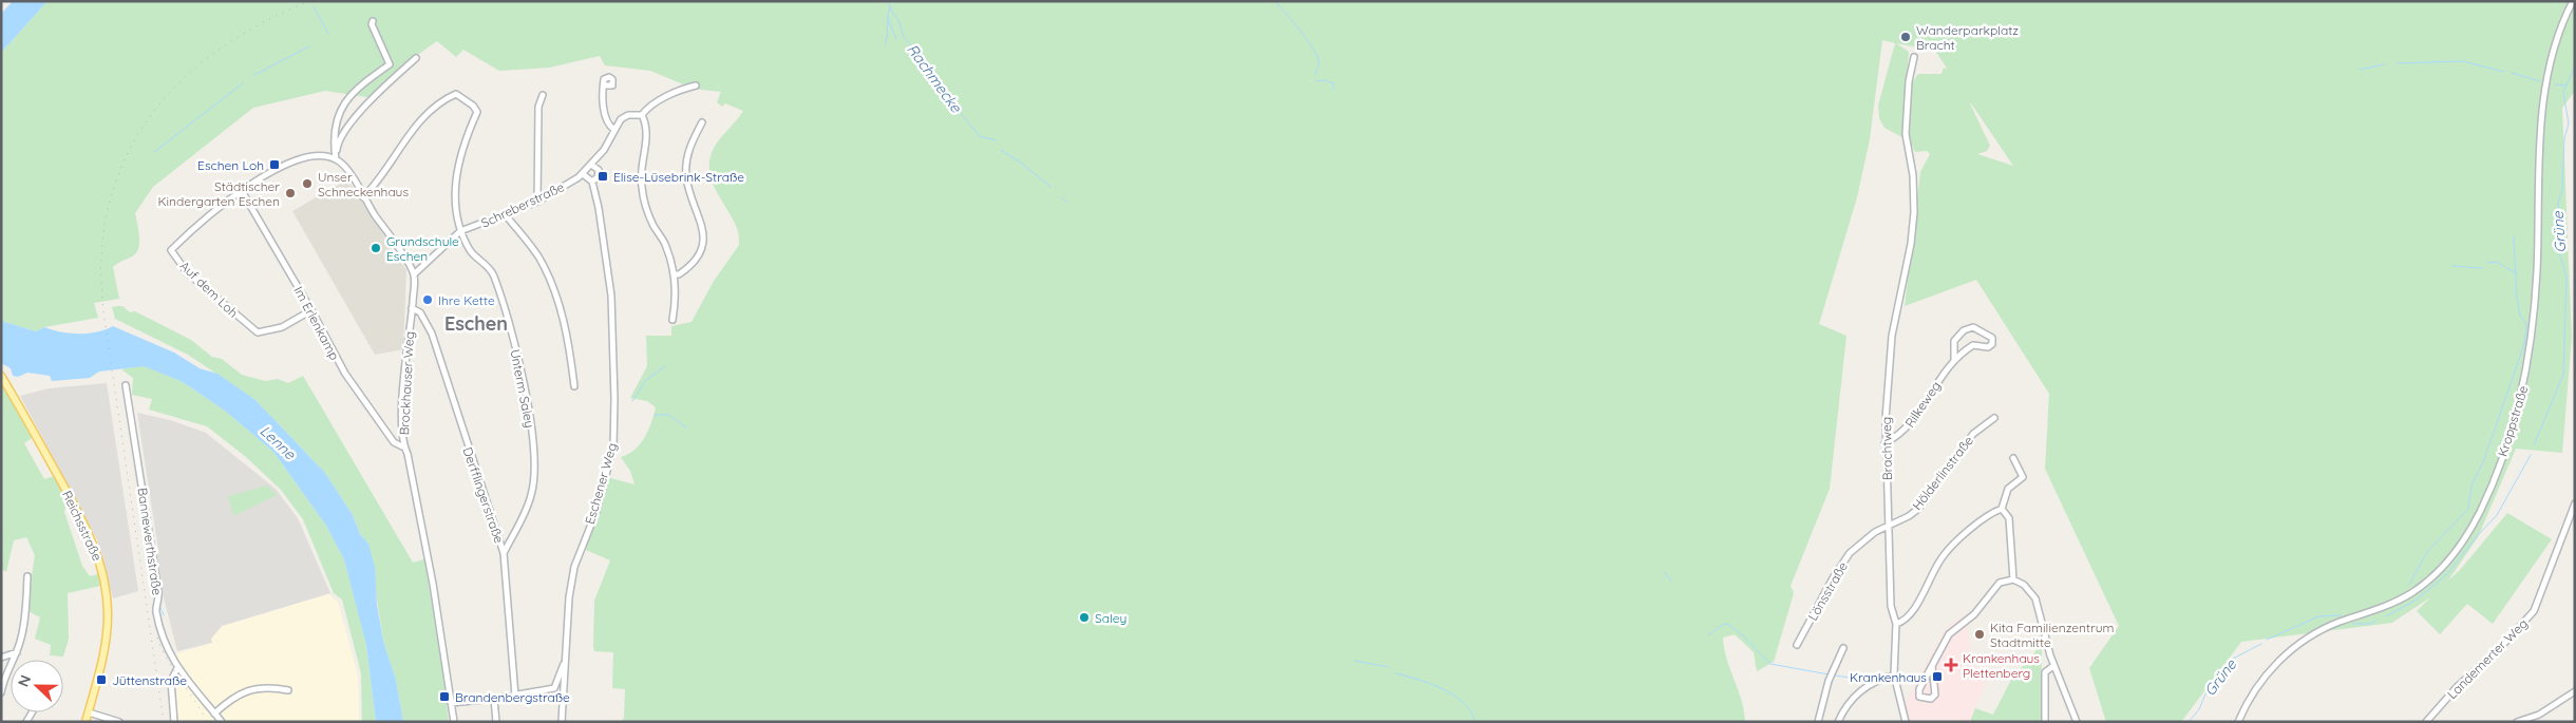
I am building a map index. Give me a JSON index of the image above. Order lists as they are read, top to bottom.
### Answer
{
  "streets": {
    "main road": ["Reichsstraße"],
    "street": [
      "Schreberstraße",
      "Auf dem Loh",
      "Im Erlenkamp",
      "Brockhauser Weg",
      "Unterm Saley",
      "Rilkeweg",
      "Kroppstraße",
      "Brachtweg",
      "Hölderlinstraße",
      "Eschener Weg",
      "Derfflingerstraße",
      "Bannewerthstraße",
      "Lönsstraße",
      "Landemerter Weg"
    ]
  },
  "crossings": [
    ["Schreberstraße", "Unterm Saley"],
    ["Auf dem Loh", "Im Erlenkamp"],
    ["Im Erlenkamp", "Brockhauser Weg"],
    ["Brockhauser Weg", "Derfflingerstraße"],
    ["Unterm Saley", "Derfflingerstraße"],
    ["Rilkeweg", "Brachtweg"],
    ["Brachtweg", "Hölderlinstraße"],
    ["Brachtweg", "Lönsstraße"],
    ["Hölderlinstraße", "Lönsstraße"]
  ],
  "districts": ["Eschen"],
  "water": ["Rachmecke", "Grüne", "Lenne"],
  "places": {
    "other": [
      "Wanderparkplatz Bracht",
      "Unser Schneckenhaus",
      "Städtischer Kindergarten Eschen",
      "Grundschule Eschen",
      "Ihre Kette",
      "Saley",
      "Kita Familienzentrum Stadtmitte"
    ],
    "transit": [
      "Eschen Loh",
      "Elise-Lüsebrink-Straße",
      "Krankenhaus",
      "Jüttenstraße",
      "Brandenbergstraße"
    ],
    "health": ["Krankenhaus Plettenberg"]
  },
  "north": "left"
}
